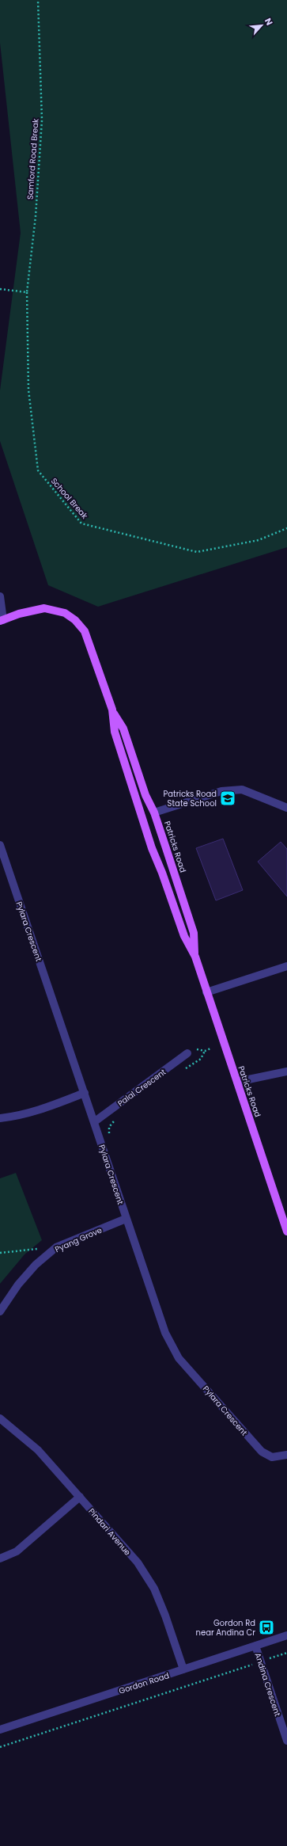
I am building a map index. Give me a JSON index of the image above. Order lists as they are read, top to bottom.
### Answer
{
  "streets": {
    "main road": ["Patricks Road"],
    "street": [
      "Pylara Crescent",
      "Palal Crescent",
      "Pyang Grove",
      "Pindari Avenue",
      "Gordon Road",
      "Andina Crescent"
    ],
    "path": ["Samford Road Break", "School Break"]
  },
  "crossings": [
    ["Samford Road Break", "School Break"],
    ["Pylara Crescent", "Palal Crescent"],
    ["Pylara Crescent", "Pyang Grove"],
    ["Pindari Avenue", "Gordon Road"],
    ["Gordon Road", "Andina Crescent"]
  ],
  "places": {
    "school or university": ["Patricks Road State School"],
    "bus stop": ["Gordon Rd near Andina Cr"]
  },
  "north": "top right"
}
